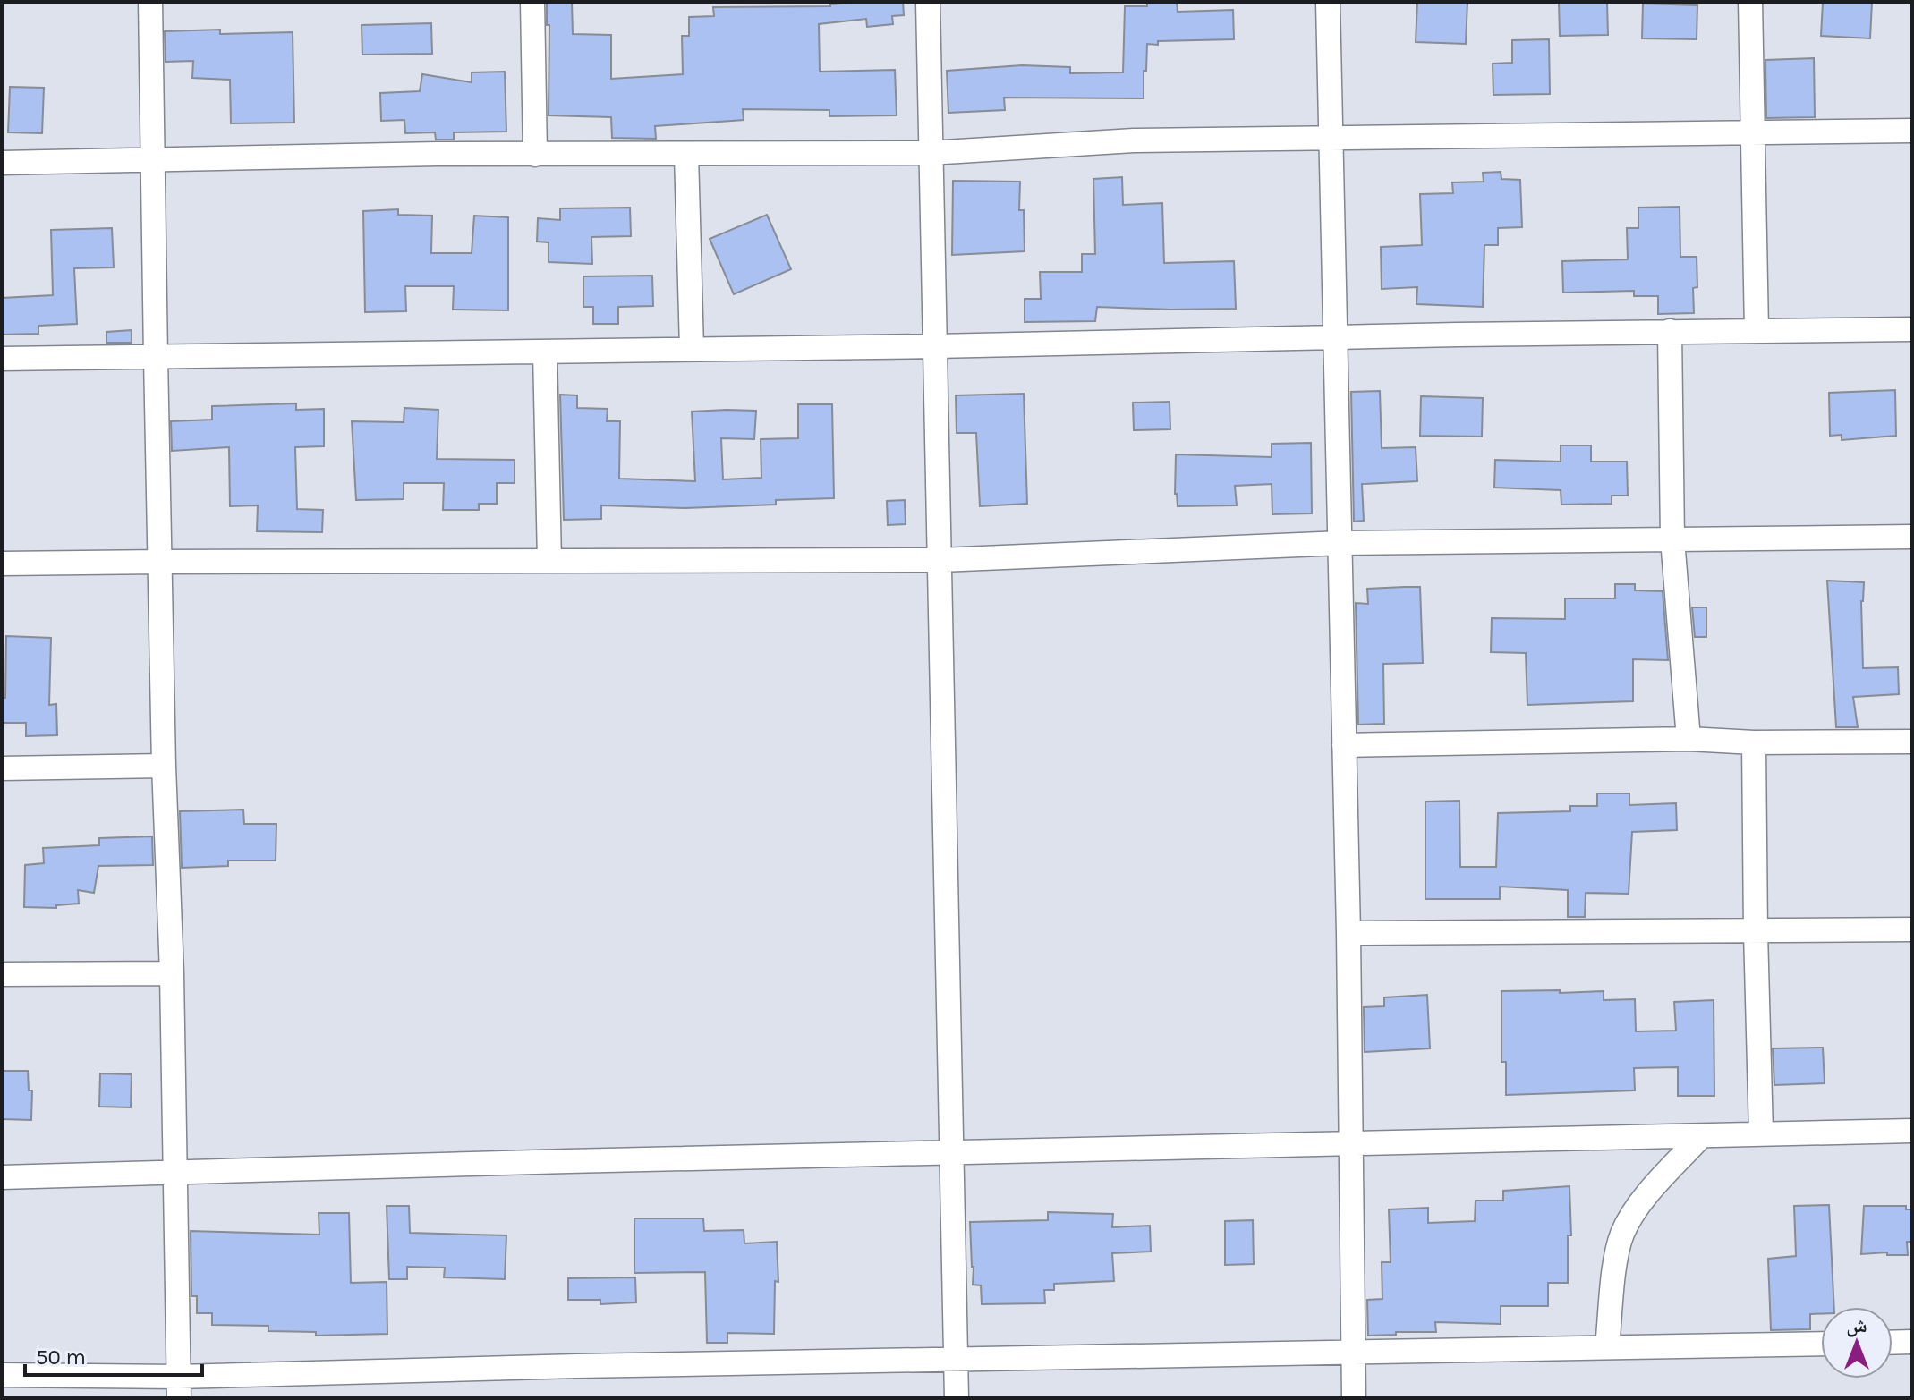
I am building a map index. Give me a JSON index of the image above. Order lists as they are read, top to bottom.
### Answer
{
  "scale_bar": "50 m",
  "north": "top"
}
